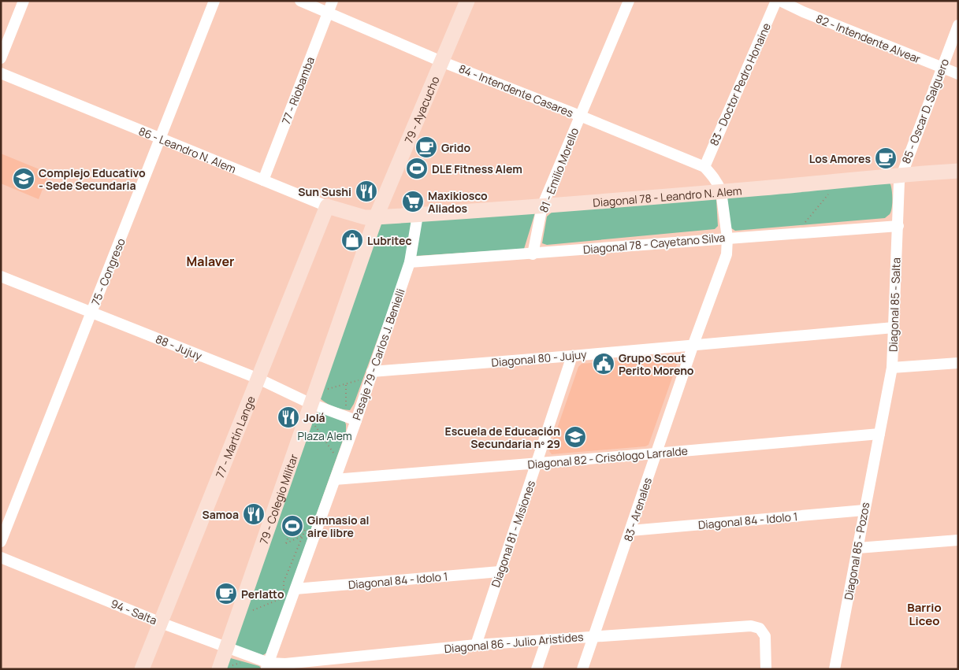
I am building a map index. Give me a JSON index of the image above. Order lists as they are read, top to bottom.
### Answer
{
  "streets": {
    "street": [
      "82 - Intendente Alvear",
      "83 - Doctor Pedro Honaine",
      "77 - Riobamba",
      "84 - Intendente Casares",
      "79 - Ayacucho",
      "85 - Oscar D. Salguero",
      "86 - Leandro N. Alem",
      "81 - Emilio Morello",
      "Diagonal 78 - Leandro N. Alem",
      "Diagonal 78 - Cayetano Silva",
      "75 - Congreso",
      "Diagonal 85 - Salta",
      "88 - Jujuy",
      "Pasaje 79 - Carlos J. Benielli",
      "Diagonal 80 - Jujuy",
      "77 - Martín Lange",
      "Diagonal 82 - Crisólogo Larralde",
      "79 - Colegio Militar",
      "83 - Arenales",
      "Diagonal 84 - Idolo 1",
      "Diagonal 81 - Misiones",
      "Diagonal 85 - Pozos",
      "94 - Salta",
      "Diagonal 86 - Julio Aristides"
    ]
  },
  "crossings": [
    ["82 - Intendente Alvear", "85 - Oscar D. Salguero"],
    ["83 - Doctor Pedro Honaine", "84 - Intendente Casares"],
    ["77 - Riobamba", "84 - Intendente Casares"],
    ["77 - Riobamba", "86 - Leandro N. Alem"],
    ["84 - Intendente Casares", "79 - Ayacucho"],
    ["84 - Intendente Casares", "81 - Emilio Morello"],
    ["84 - Intendente Casares", "Diagonal 78 - Leandro N. Alem"],
    ["84 - Intendente Casares", "83 - Arenales"],
    ["79 - Ayacucho", "86 - Leandro N. Alem"],
    ["79 - Ayacucho", "Diagonal 78 - Leandro N. Alem"],
    ["79 - Ayacucho", "79 - Colegio Militar"],
    ["85 - Oscar D. Salguero", "Diagonal 78 - Leandro N. Alem"],
    ["85 - Oscar D. Salguero", "Diagonal 85 - Salta"],
    ["86 - Leandro N. Alem", "Diagonal 78 - Leandro N. Alem"],
    ["86 - Leandro N. Alem", "75 - Congreso"],
    ["86 - Leandro N. Alem", "77 - Martín Lange"],
    ["86 - Leandro N. Alem", "79 - Colegio Militar"],
    ["81 - Emilio Morello", "Diagonal 78 - Leandro N. Alem"],
    ["81 - Emilio Morello", "Diagonal 78 - Cayetano Silva"],
    ["Diagonal 78 - Leandro N. Alem", "Diagonal 85 - Salta"],
    ["Diagonal 78 - Leandro N. Alem", "Pasaje 79 - Carlos J. Benielli"],
    ["Diagonal 78 - Leandro N. Alem", "79 - Colegio Militar"],
    ["Diagonal 78 - Leandro N. Alem", "83 - Arenales"],
    ["Diagonal 78 - Cayetano Silva", "Diagonal 85 - Salta"],
    ["Diagonal 78 - Cayetano Silva", "Pasaje 79 - Carlos J. Benielli"],
    ["Diagonal 78 - Cayetano Silva", "83 - Arenales"],
    ["75 - Congreso", "88 - Jujuy"],
    ["Diagonal 85 - Salta", "Diagonal 80 - Jujuy"],
    ["Diagonal 85 - Salta", "Diagonal 82 - Crisólogo Larralde"],
    ["Diagonal 85 - Salta", "Diagonal 85 - Pozos"],
    ["88 - Jujuy", "Pasaje 79 - Carlos J. Benielli"],
    ["88 - Jujuy", "77 - Martín Lange"],
    ["88 - Jujuy", "79 - Colegio Militar"],
    ["Pasaje 79 - Carlos J. Benielli", "Diagonal 80 - Jujuy"],
    ["Pasaje 79 - Carlos J. Benielli", "Diagonal 82 - Crisólogo Larralde"],
    ["Pasaje 79 - Carlos J. Benielli", "Diagonal 84 - Idolo 1"],
    ["Pasaje 79 - Carlos J. Benielli", "94 - Salta"],
    ["Pasaje 79 - Carlos J. Benielli", "Diagonal 86 - Julio Aristides"],
    ["Diagonal 80 - Jujuy", "83 - Arenales"],
    ["Diagonal 80 - Jujuy", "Diagonal 81 - Misiones"],
    ["77 - Martín Lange", "94 - Salta"],
    ["Diagonal 82 - Crisólogo Larralde", "83 - Arenales"],
    ["Diagonal 82 - Crisólogo Larralde", "Diagonal 81 - Misiones"],
    ["Diagonal 82 - Crisólogo Larralde", "Diagonal 85 - Pozos"],
    ["79 - Colegio Militar", "94 - Salta"],
    ["83 - Arenales", "Diagonal 84 - Idolo 1"],
    ["83 - Arenales", "Diagonal 86 - Julio Aristides"],
    ["Diagonal 84 - Idolo 1", "Diagonal 81 - Misiones"],
    ["Diagonal 84 - Idolo 1", "Diagonal 85 - Pozos"],
    ["Diagonal 81 - Misiones", "Diagonal 86 - Julio Aristides"],
    ["94 - Salta", "Diagonal 86 - Julio Aristides"]
  ],
  "districts": ["Malaver", "Barrio Liceo"],
  "parks": ["Plaza Alem"],
  "places": {
    "cafe": ["Grido", "Los Amores", "Perlatto"],
    "sports": ["DLE Fitness Alem", "Gimnasio al aire libre"],
    "school or university": ["Complejo Educativo - Sede Secundaria", "Escuela de Educación Secundaria nº 29"],
    "restaurant": ["Sun Sushi", "Jolá", "Samoa"],
    "supermarket": ["Maxikiosco Aliados"],
    "shop": ["Lubritec"],
    "public building": ["Grupo Scout Perito Moreno"]
  }
}
